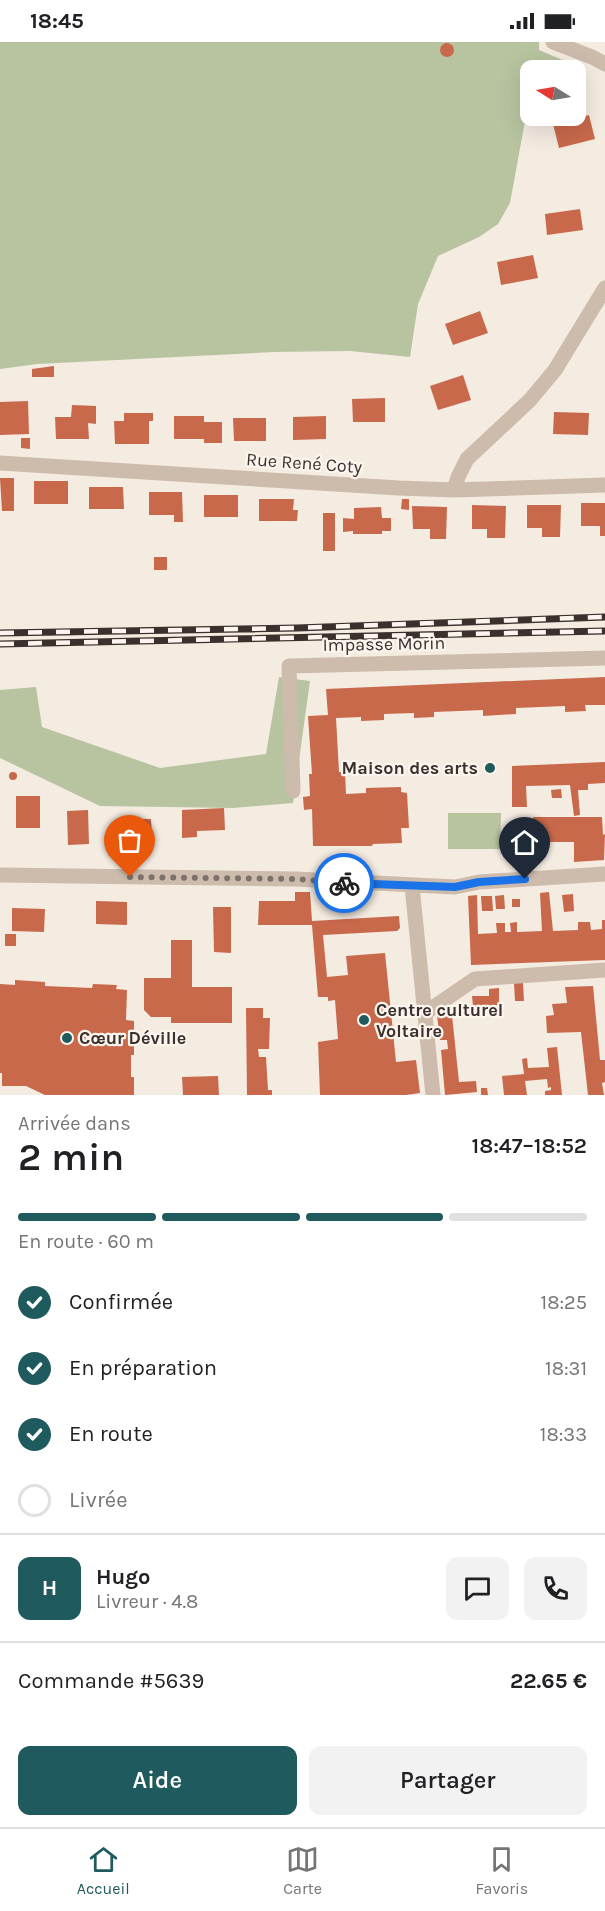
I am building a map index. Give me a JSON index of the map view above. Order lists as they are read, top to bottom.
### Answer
{
  "streets": {
    "street": ["Rue René Coty", "Impasse Morin"]
  },
  "places": ["Maison des arts", "Centre culturel Voltaire", "Cœur Déville"],
  "north": "left",
  "page": {
    "status": "18:45",
    "heading": ["2 min", "Arrivée dans", "18:47–18:52"],
    "panel": [
      "Hugo",
      "Livreur · 4.8",
      "Commande #5639",
      "22.65 €"
    ],
    "bar": "En route · 60 m",
    "list": [
      ["Confirmée", "18:25"],
      ["En préparation", "18:31"],
      ["En route", "18:33"],
      "Livrée"
    ],
    "round": "H",
    "buttons": ["Aide", "Partager"],
    "tabs": ["Accueil", "Carte", "Favoris"]
  }
}
